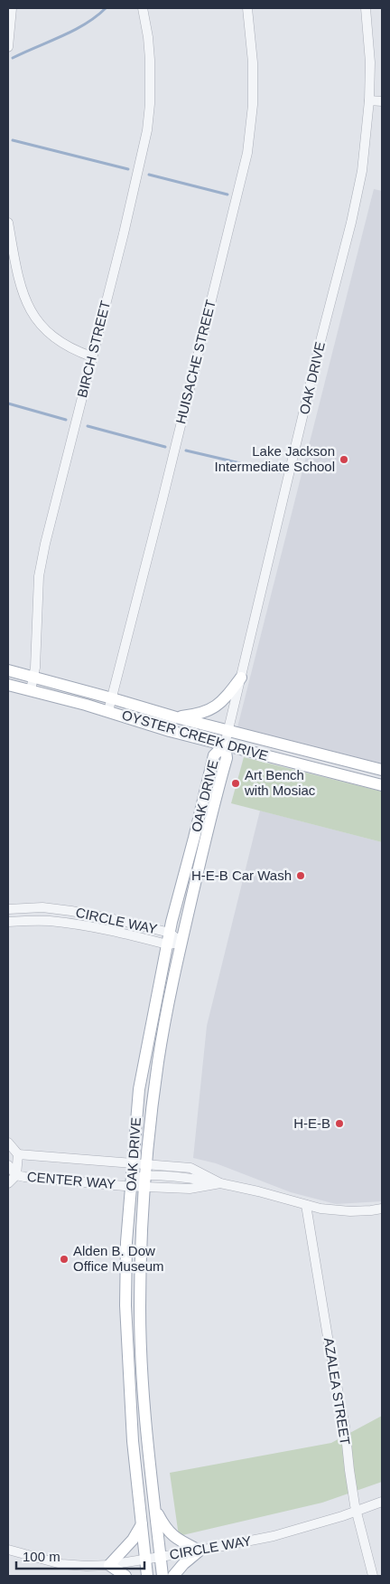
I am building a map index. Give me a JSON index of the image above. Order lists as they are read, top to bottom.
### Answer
{
  "streets": {
    "main road": ["OAK DRIVE", "OYSTER CREEK DRIVE"],
    "street": [
      "BIRCH STREET",
      "HUISACHE STREET",
      "CIRCLE WAY",
      "CENTER WAY",
      "AZALEA STREET"
    ]
  },
  "crossings": [
    ["BIRCH STREET", "OYSTER CREEK DRIVE"],
    ["HUISACHE STREET", "OYSTER CREEK DRIVE"],
    ["OAK DRIVE", "OYSTER CREEK DRIVE"],
    ["OAK DRIVE", "CIRCLE WAY"],
    ["OAK DRIVE", "CENTER WAY"],
    ["CIRCLE WAY", "AZALEA STREET"],
    ["CENTER WAY", "AZALEA STREET"]
  ],
  "places": [
    "Lake Jackson Intermediate School",
    "Art Bench with Mosiac",
    "H-E-B Car Wash",
    "H-E-B",
    "Alden B. Dow Office Museum"
  ],
  "scale_bar": "100 m"
}
